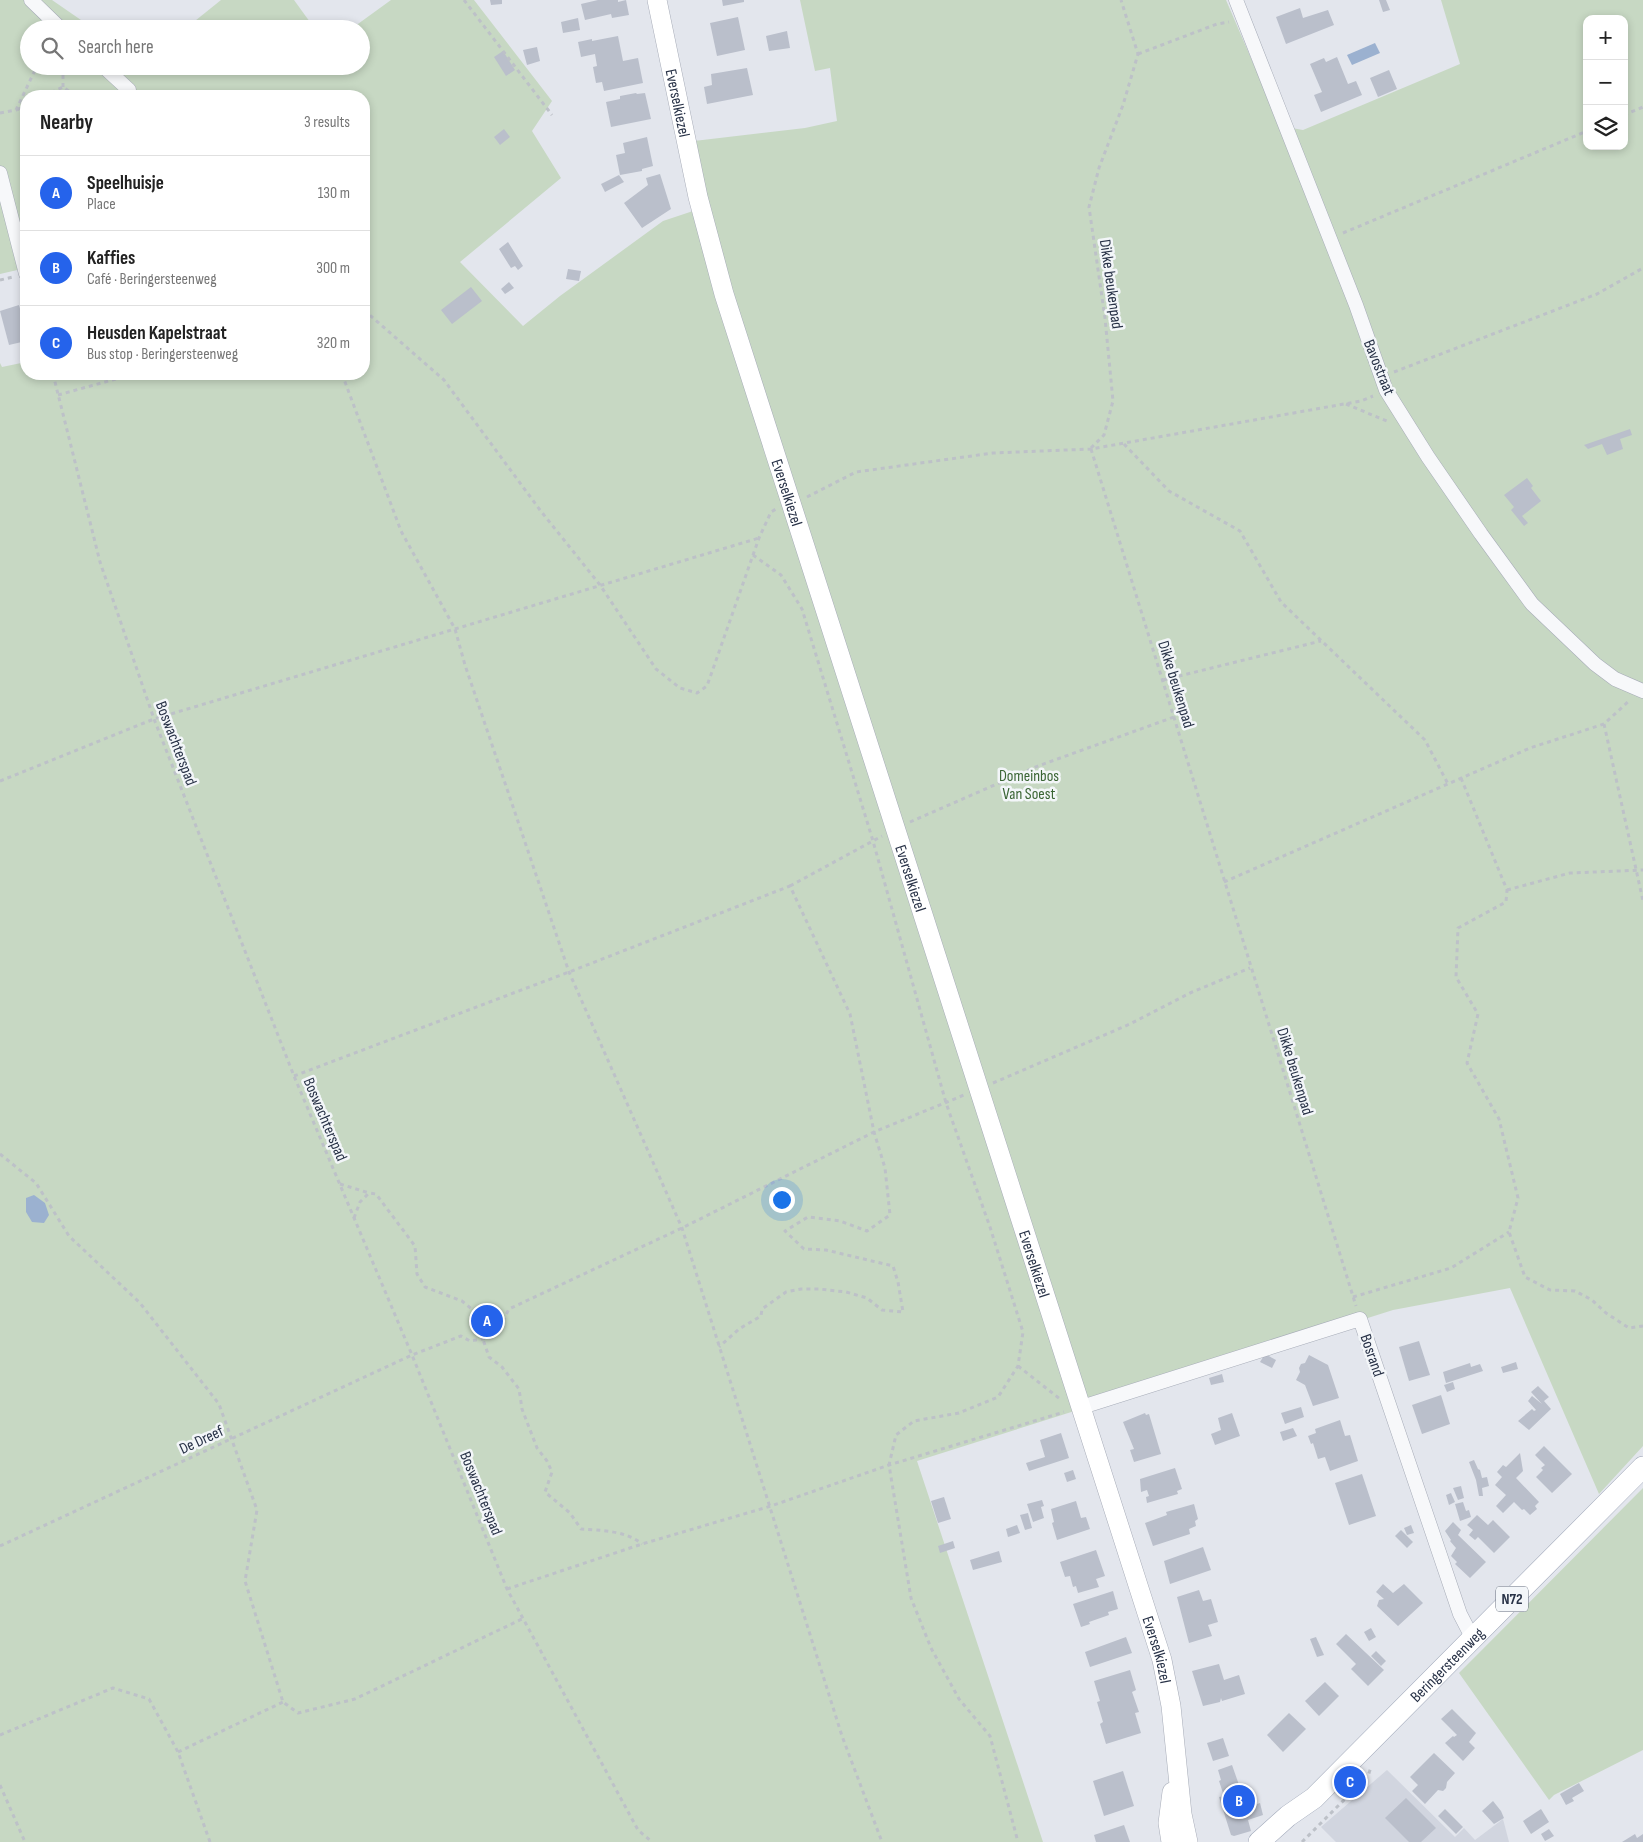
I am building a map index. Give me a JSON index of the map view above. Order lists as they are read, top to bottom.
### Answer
{
  "streets": {
    "main road": ["N72", "Beringersteenweg"],
    "street": ["Everselkiezel", "Bavostraat", "Bosrand"],
    "path": ["Dikke beukenpad", "Boswachterspad", "De Dreef"]
  },
  "crossings": [
    ["Everselkiezel", "Bosrand"],
    ["Dikke beukenpad", "Bosrand"],
    ["Boswachterspad", "De Dreef"],
    ["Bosrand", "Beringersteenweg"]
  ],
  "parks": ["Domeinbos Van Soest"],
  "page": {
    "map_buttons": ["+", "−"],
    "search": "Search here",
    "heading": ["Nearby", "3 results"],
    "list": [
      {
        "mark": "A",
        "name": "Speelhuisje",
        "note": "Place",
        "value": "130 m"
      },
      {
        "mark": "B",
        "name": "Kaffies",
        "note": "Café · Beringersteenweg",
        "value": "300 m"
      },
      {
        "mark": "C",
        "name": "Heusden Kapelstraat",
        "note": "Bus stop · Beringersteenweg",
        "value": "320 m"
      }
    ],
    "pins": ["A", "C", "B"]
  }
}
